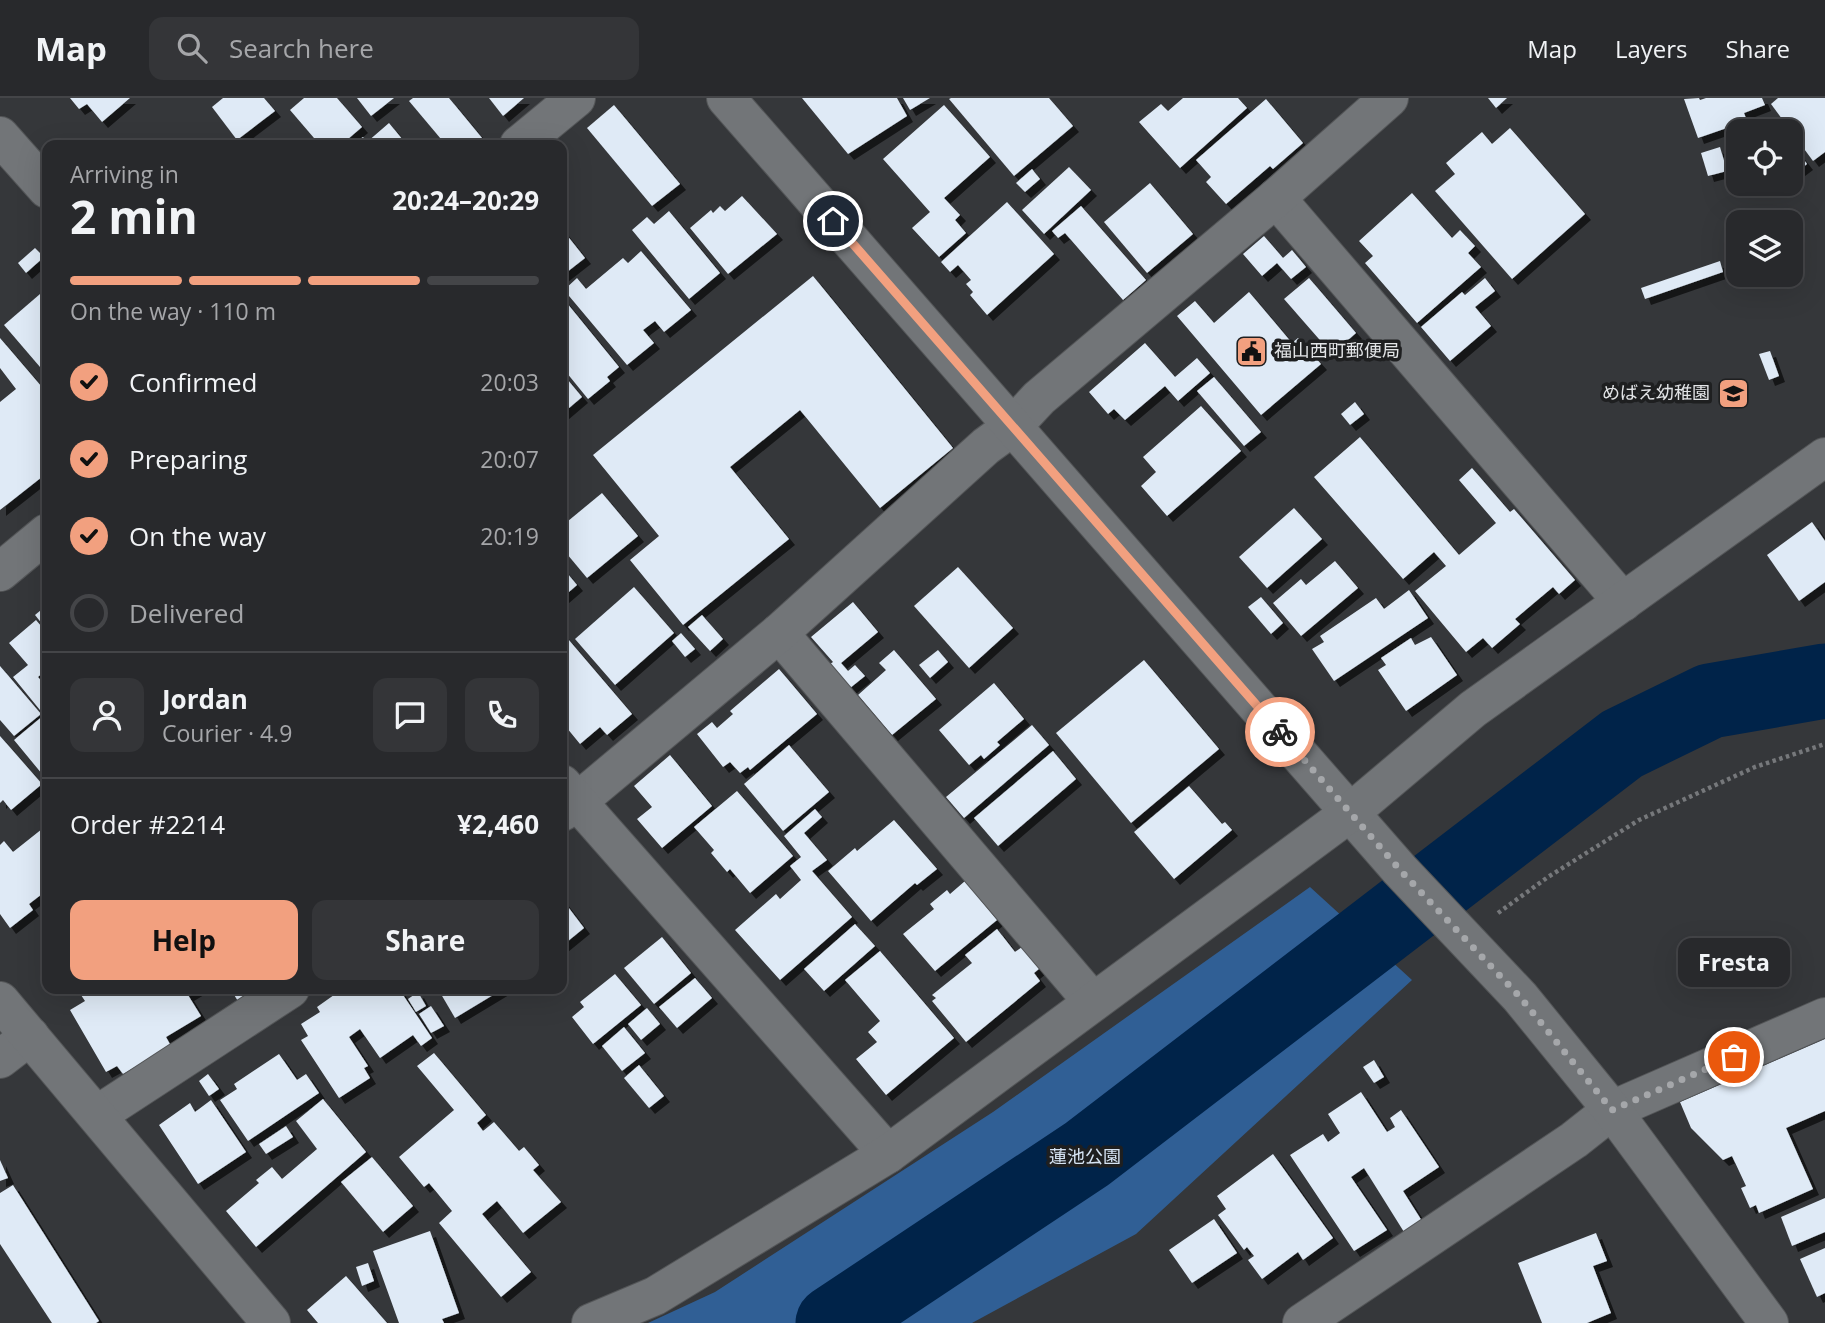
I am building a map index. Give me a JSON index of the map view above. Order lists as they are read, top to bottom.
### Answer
{
  "parks": ["蓮池公園"],
  "places": {
    "public building": ["福山西町郵便局"],
    "school or university": ["めばえ幼稚園"],
    "other": ["Fresta"]
  },
  "page": {
    "header": "Map",
    "search": "Search here",
    "nav": ["Map", "Layers", "Share"],
    "heading": ["2 min", "Arriving in", "20:24–20:29"],
    "panel": [
      "Jordan",
      "Courier · 4.9",
      "Order #2214",
      "¥2,460"
    ],
    "bar": "On the way · 110 m",
    "list": [
      ["Confirmed", "20:03"],
      ["Preparing", "20:07"],
      ["On the way", "20:19"],
      "Delivered"
    ],
    "buttons": ["Help", "Share"],
    "bubble": "Fresta"
  }
}
